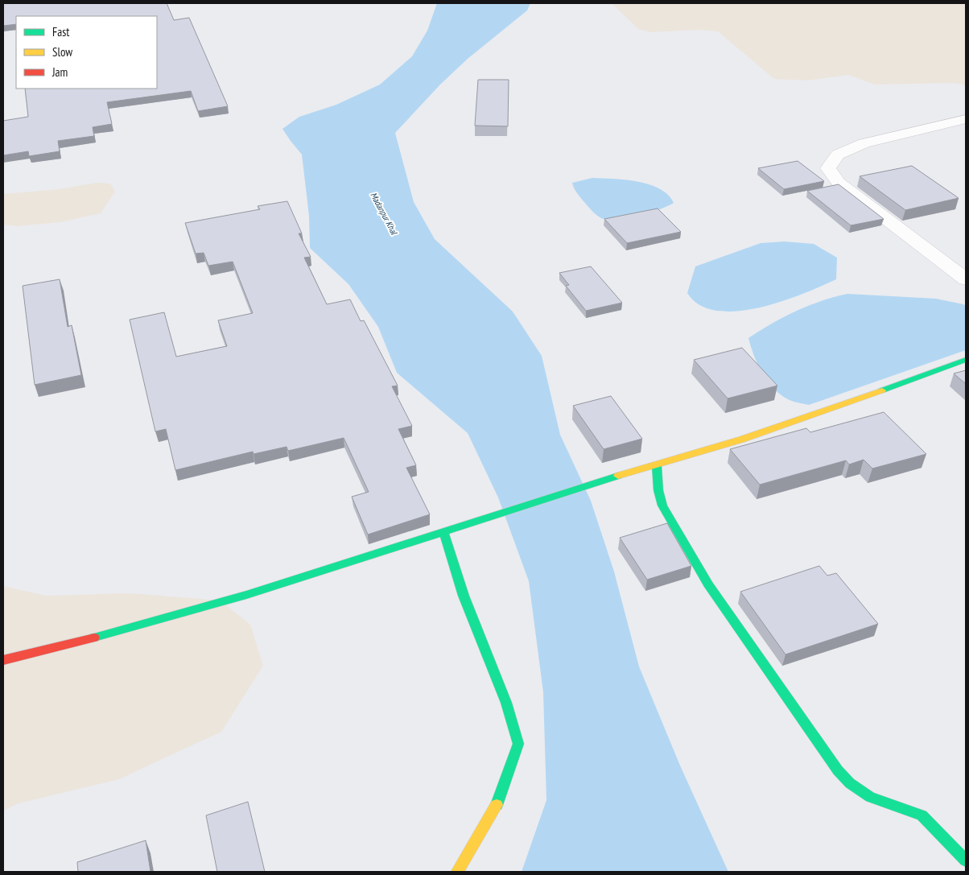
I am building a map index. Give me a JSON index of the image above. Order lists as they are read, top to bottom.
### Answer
{
  "water": ["Madanpur Khal"],
  "legend": ["Fast", "Slow", "Jam"]
}
